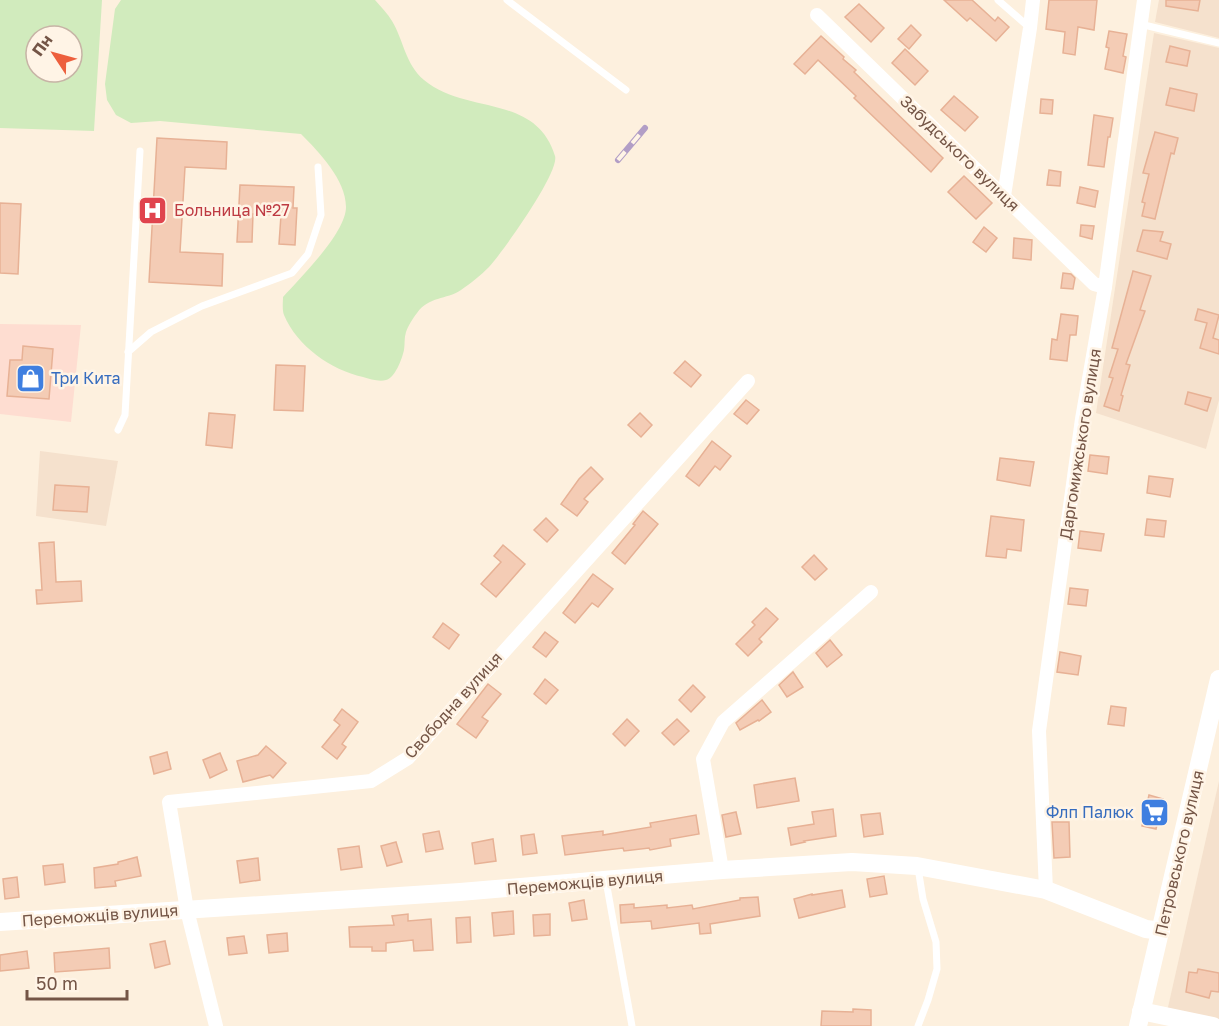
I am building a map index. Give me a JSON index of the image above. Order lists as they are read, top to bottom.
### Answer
{
  "streets": {
    "main road": ["Петровського вулиця", "Переможців вулиця"],
    "street": ["Забудського вулиця", "Даргомижського вулиця", "Свободна вулиця"]
  },
  "crossings": [
    ["Забудського вулиця", "Даргомижського вулиця"],
    ["Даргомижського вулиця", "Переможців вулиця"],
    ["Свободна вулиця", "Переможців вулиця"],
    ["Петровського вулиця", "Переможців вулиця"]
  ],
  "places": {
    "hospital": ["Больница №27"],
    "shop": ["Три Кита"],
    "supermarket": ["Флп Палюк"]
  },
  "scale_bar": "50 m",
  "north": "top left"
}
